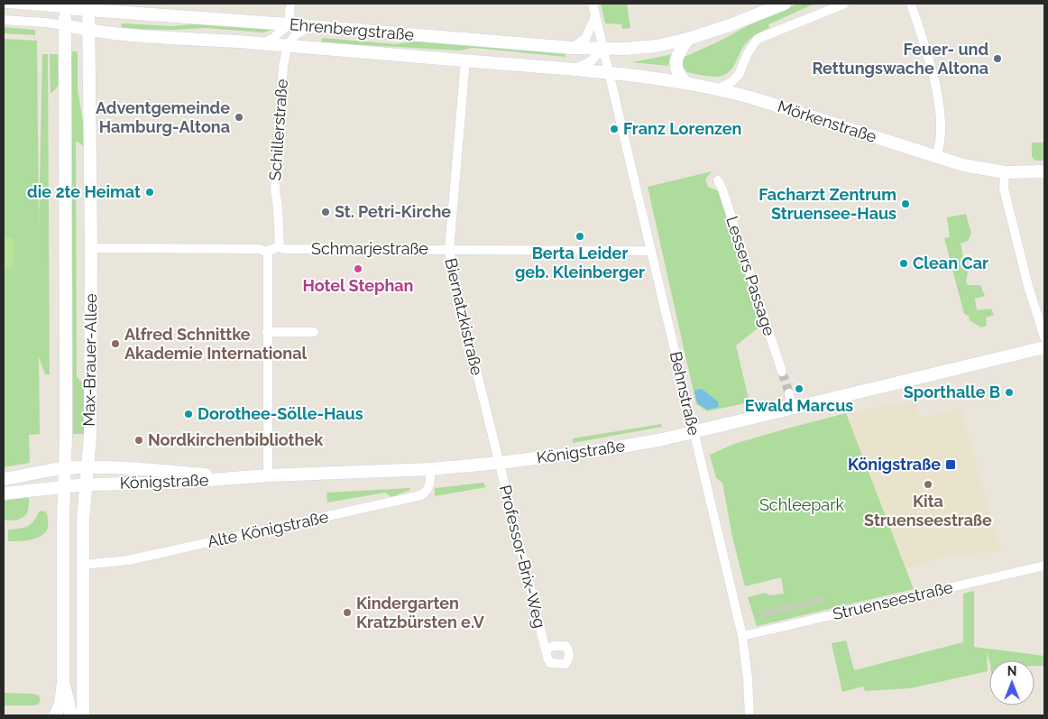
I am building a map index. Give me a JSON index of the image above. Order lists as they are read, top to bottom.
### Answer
{
  "streets": {
    "main road": [
      "Ehrenbergstraße",
      "Mörkenstraße",
      "Max-Brauer-Allee",
      "Königstraße"
    ],
    "street": [
      "Schillerstraße",
      "Schmarjestraße",
      "Lessers Passage",
      "Biernatzkistraße",
      "Behnstraße",
      "Alte Königstraße",
      "Professor-Brix-Weg",
      "Struenseestraße"
    ]
  },
  "crossings": [
    ["Ehrenbergstraße", "Mörkenstraße"],
    ["Ehrenbergstraße", "Schillerstraße"],
    ["Ehrenbergstraße", "Biernatzkistraße"],
    ["Ehrenbergstraße", "Max-Brauer-Allee"],
    ["Ehrenbergstraße", "Behnstraße"],
    ["Mörkenstraße", "Behnstraße"],
    ["Schillerstraße", "Schmarjestraße"],
    ["Schmarjestraße", "Biernatzkistraße"],
    ["Schmarjestraße", "Max-Brauer-Allee"],
    ["Schmarjestraße", "Behnstraße"],
    ["Biernatzkistraße", "Königstraße"],
    ["Biernatzkistraße", "Professor-Brix-Weg"],
    ["Max-Brauer-Allee", "Königstraße"],
    ["Max-Brauer-Allee", "Alte Königstraße"],
    ["Behnstraße", "Königstraße"],
    ["Behnstraße", "Struenseestraße"],
    ["Königstraße", "Alte Königstraße"],
    ["Königstraße", "Professor-Brix-Weg"]
  ],
  "parks": ["Schleepark"],
  "places": {
    "other": [
      "Feuer- und Rettungswache Altona",
      "Adventgemeinde Hamburg-Altona",
      "Franz Lorenzen",
      "die 2te Heimat",
      "Facharzt Zentrum Struensee-Haus",
      "St. Petri-Kirche",
      "Berta Leider geb. Kleinberger",
      "Clean Car",
      "Hotel Stephan",
      "Alfred Schnittke Akademie International",
      "Ewald Marcus",
      "Sporthalle B",
      "Dorothee-Sölle-Haus",
      "Nordkirchenbibliothek",
      "Kita Struenseestraße",
      "Kindergarten Kratzbürsten e.V"
    ],
    "transit": ["Königstraße"]
  },
  "north": "top"
}
